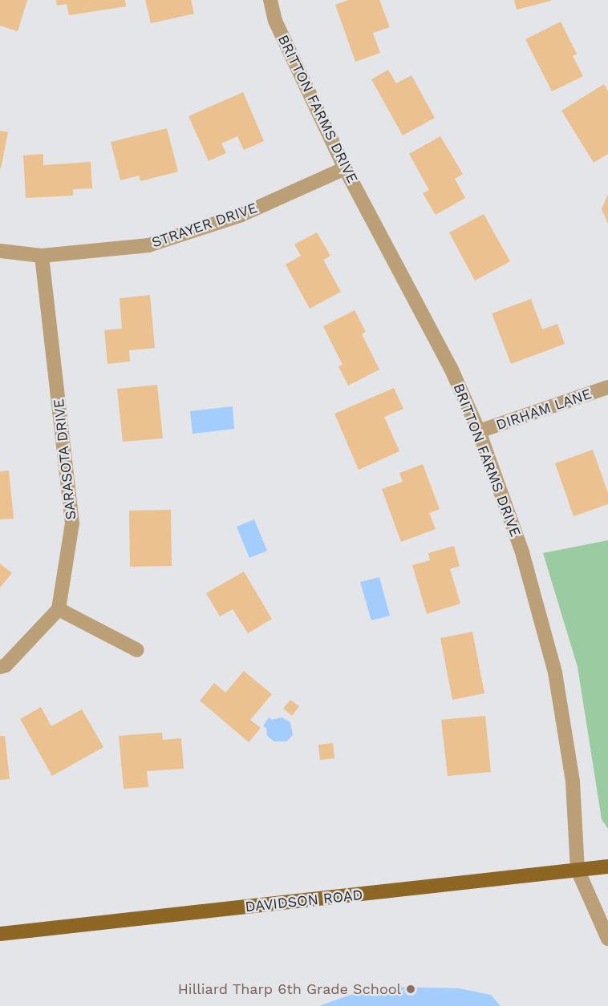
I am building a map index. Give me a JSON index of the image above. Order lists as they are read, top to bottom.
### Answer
{
  "streets": {
    "main road": ["DAVIDSON ROAD"],
    "street": [
      "BRITTON FARMS DRIVE",
      "STRAYER DRIVE",
      "DIRHAM LANE",
      "SARASOTA DRIVE"
    ]
  },
  "crossings": [
    ["BRITTON FARMS DRIVE", "STRAYER DRIVE"],
    ["BRITTON FARMS DRIVE", "DIRHAM LANE"],
    ["BRITTON FARMS DRIVE", "DAVIDSON ROAD"],
    ["STRAYER DRIVE", "SARASOTA DRIVE"]
  ],
  "places": ["Hilliard Tharp 6th Grade School"]
}
